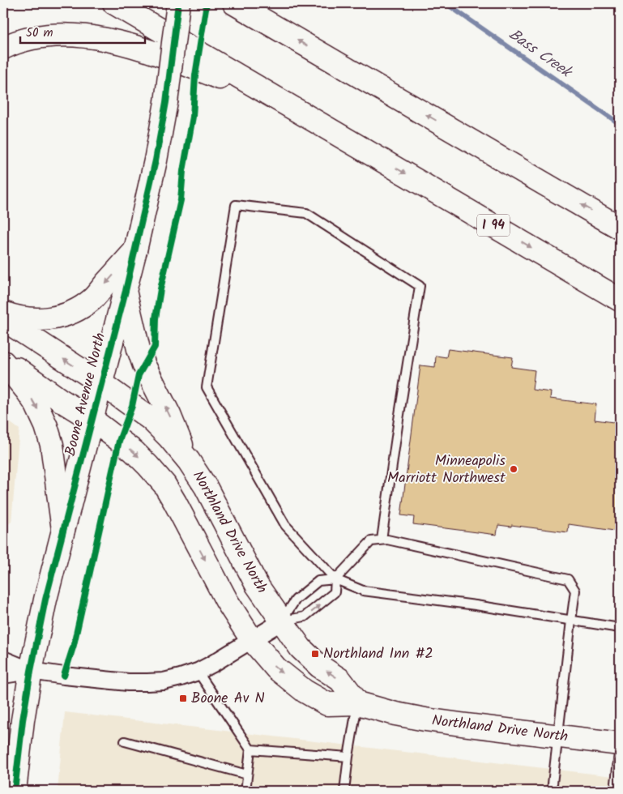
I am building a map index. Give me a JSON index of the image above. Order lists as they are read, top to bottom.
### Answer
{
  "streets": {
    "main road": ["I 94", "Boone Avenue North", "Northland Drive North"]
  },
  "crossings": [
    ["Boone Avenue North", "Northland Drive North"]
  ],
  "water": ["Bass Creek"],
  "places": {
    "other": ["Minneapolis Marriott Northwest"],
    "transit": ["Northland Inn #2", "Boone Av N"]
  },
  "scale_bar": "50 m"
}
